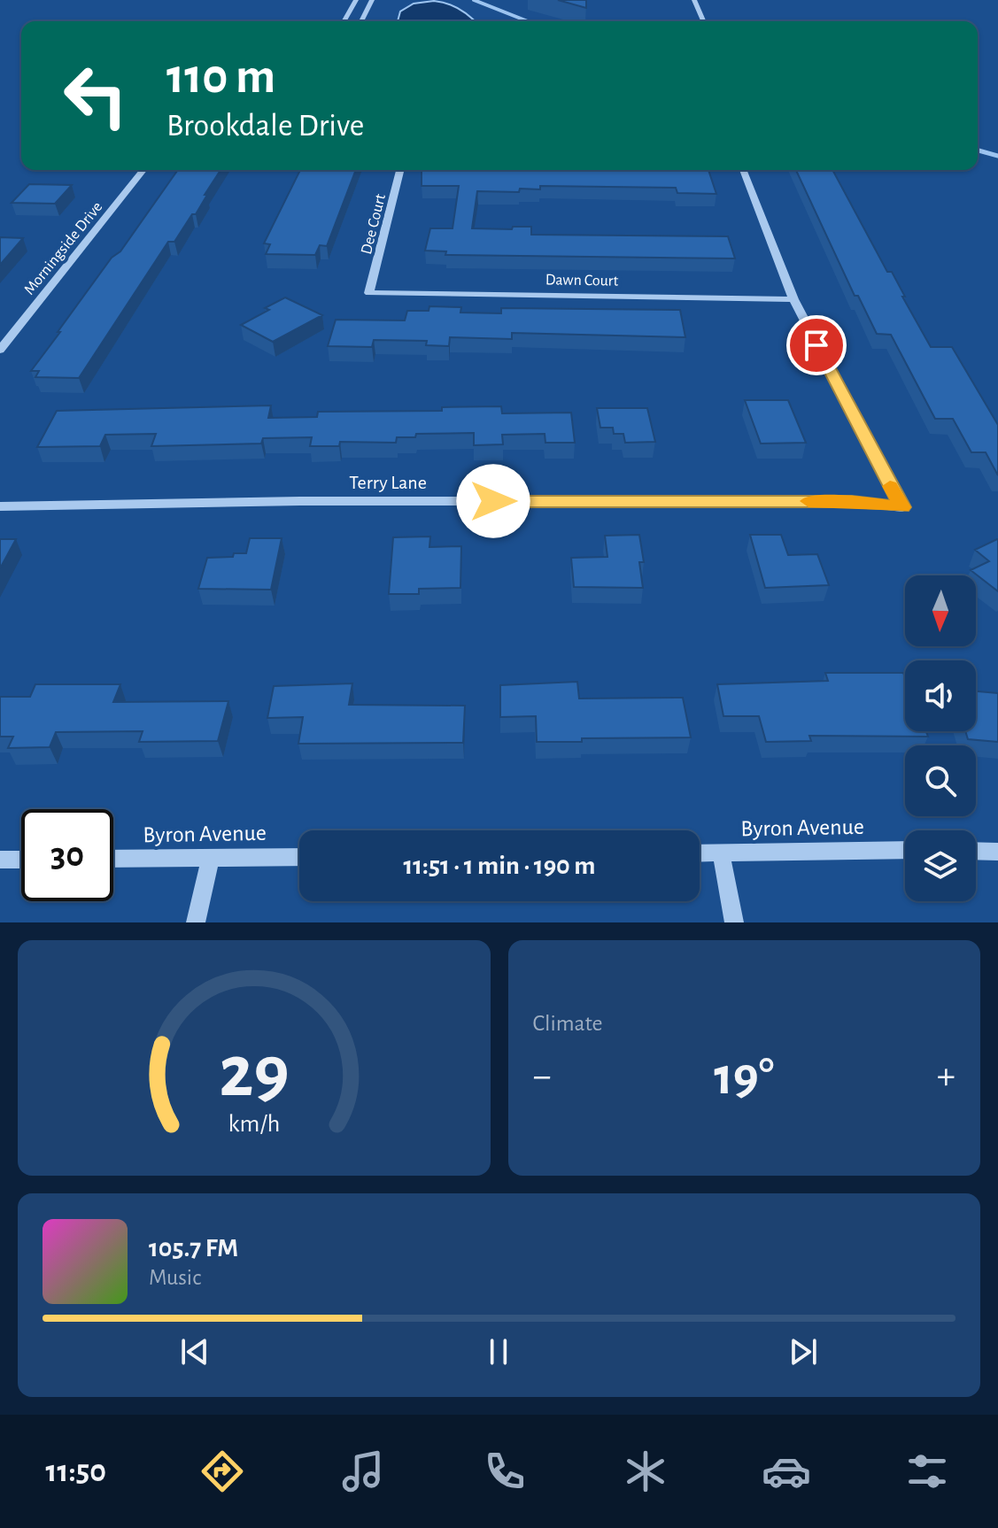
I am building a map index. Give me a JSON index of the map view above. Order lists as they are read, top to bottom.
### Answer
{
  "streets": {
    "street": [
      "Dee Court",
      "Morningside Drive",
      "Dawn Court",
      "Terry Lane",
      "Byron Avenue"
    ]
  },
  "crossings": [
    ["Dee Court", "Dawn Court"],
    ["Dawn Court", "Terry Lane"]
  ],
  "north": "bottom",
  "page": {
    "turn": ["110 m", "Brookdale Drive"],
    "limit": "30",
    "trip": "11:51 · 1 min · 190 m",
    "tile": "Climate",
    "heat": ["−", "19°", "+"],
    "song": ["105.7 FM", "Music"],
    "tabs": "11:50",
    "gauge": ["29", "km/h"]
  }
}
